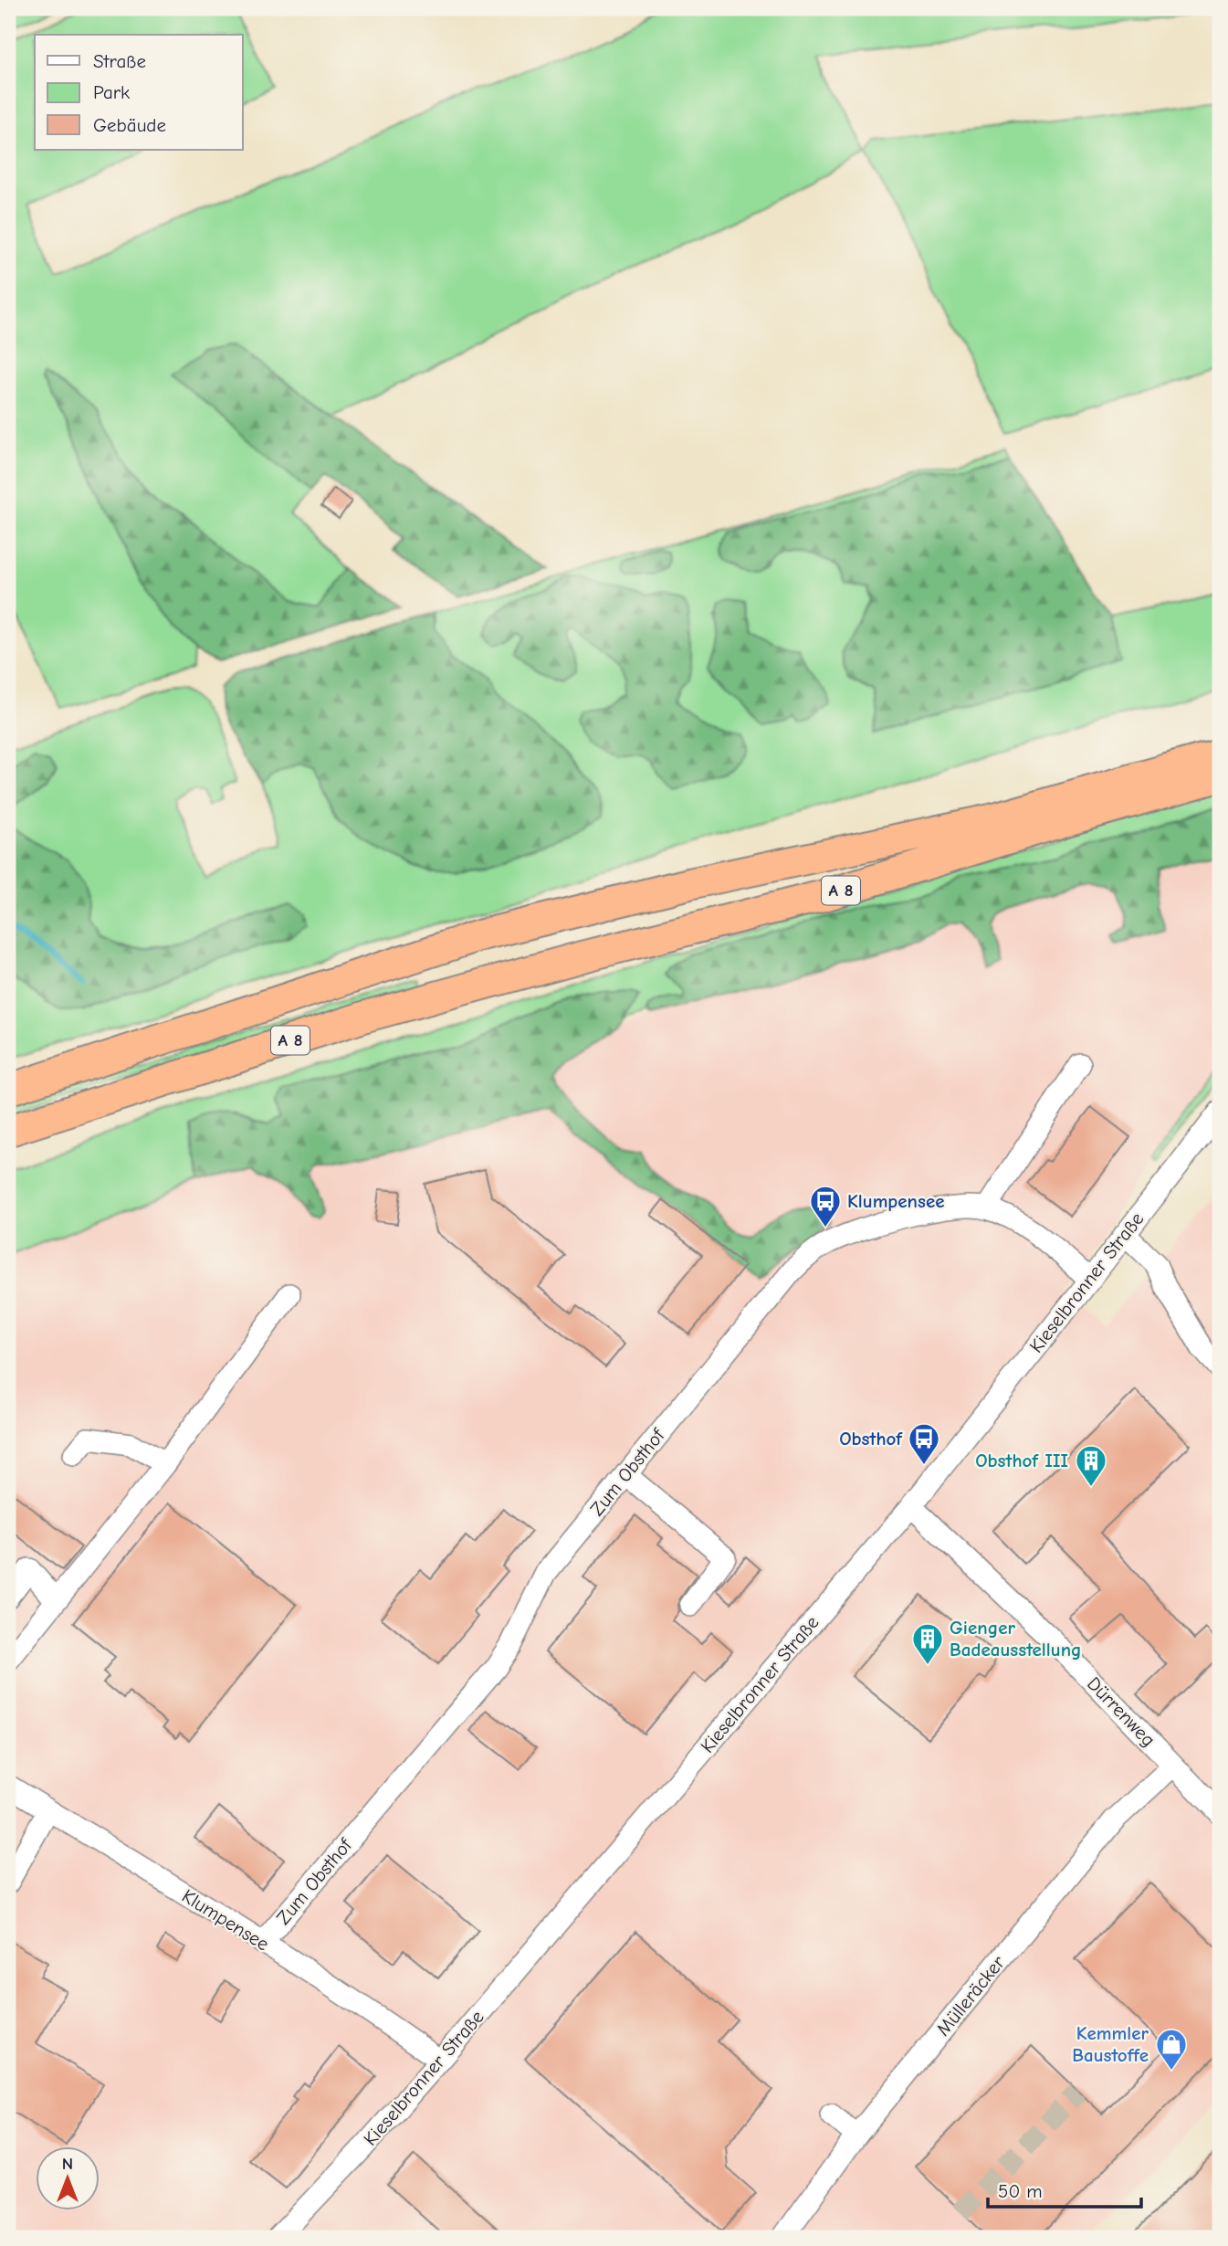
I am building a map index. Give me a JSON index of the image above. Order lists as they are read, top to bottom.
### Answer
{
  "streets": {
    "highway": ["A 8"],
    "street": [
      "Kieselbronner Straße",
      "Zum Obsthof",
      "Dürrenweg",
      "Klumpensee",
      "Mülleräcker"
    ]
  },
  "crossings": [
    ["Kieselbronner Straße", "Zum Obsthof"],
    ["Kieselbronner Straße", "Dürrenweg"],
    ["Kieselbronner Straße", "Klumpensee"],
    ["Zum Obsthof", "Klumpensee"],
    ["Dürrenweg", "Mülleräcker"]
  ],
  "places": {
    "bus stop": ["Klumpensee", "Obsthof"],
    "building": ["Obsthof III", "Gienger Badeausstellung"],
    "shop": ["Kemmler Baustoffe"]
  },
  "legend": ["Straße", "Park", "Gebäude"],
  "scale_bar": "50 m",
  "north": "top"
}
